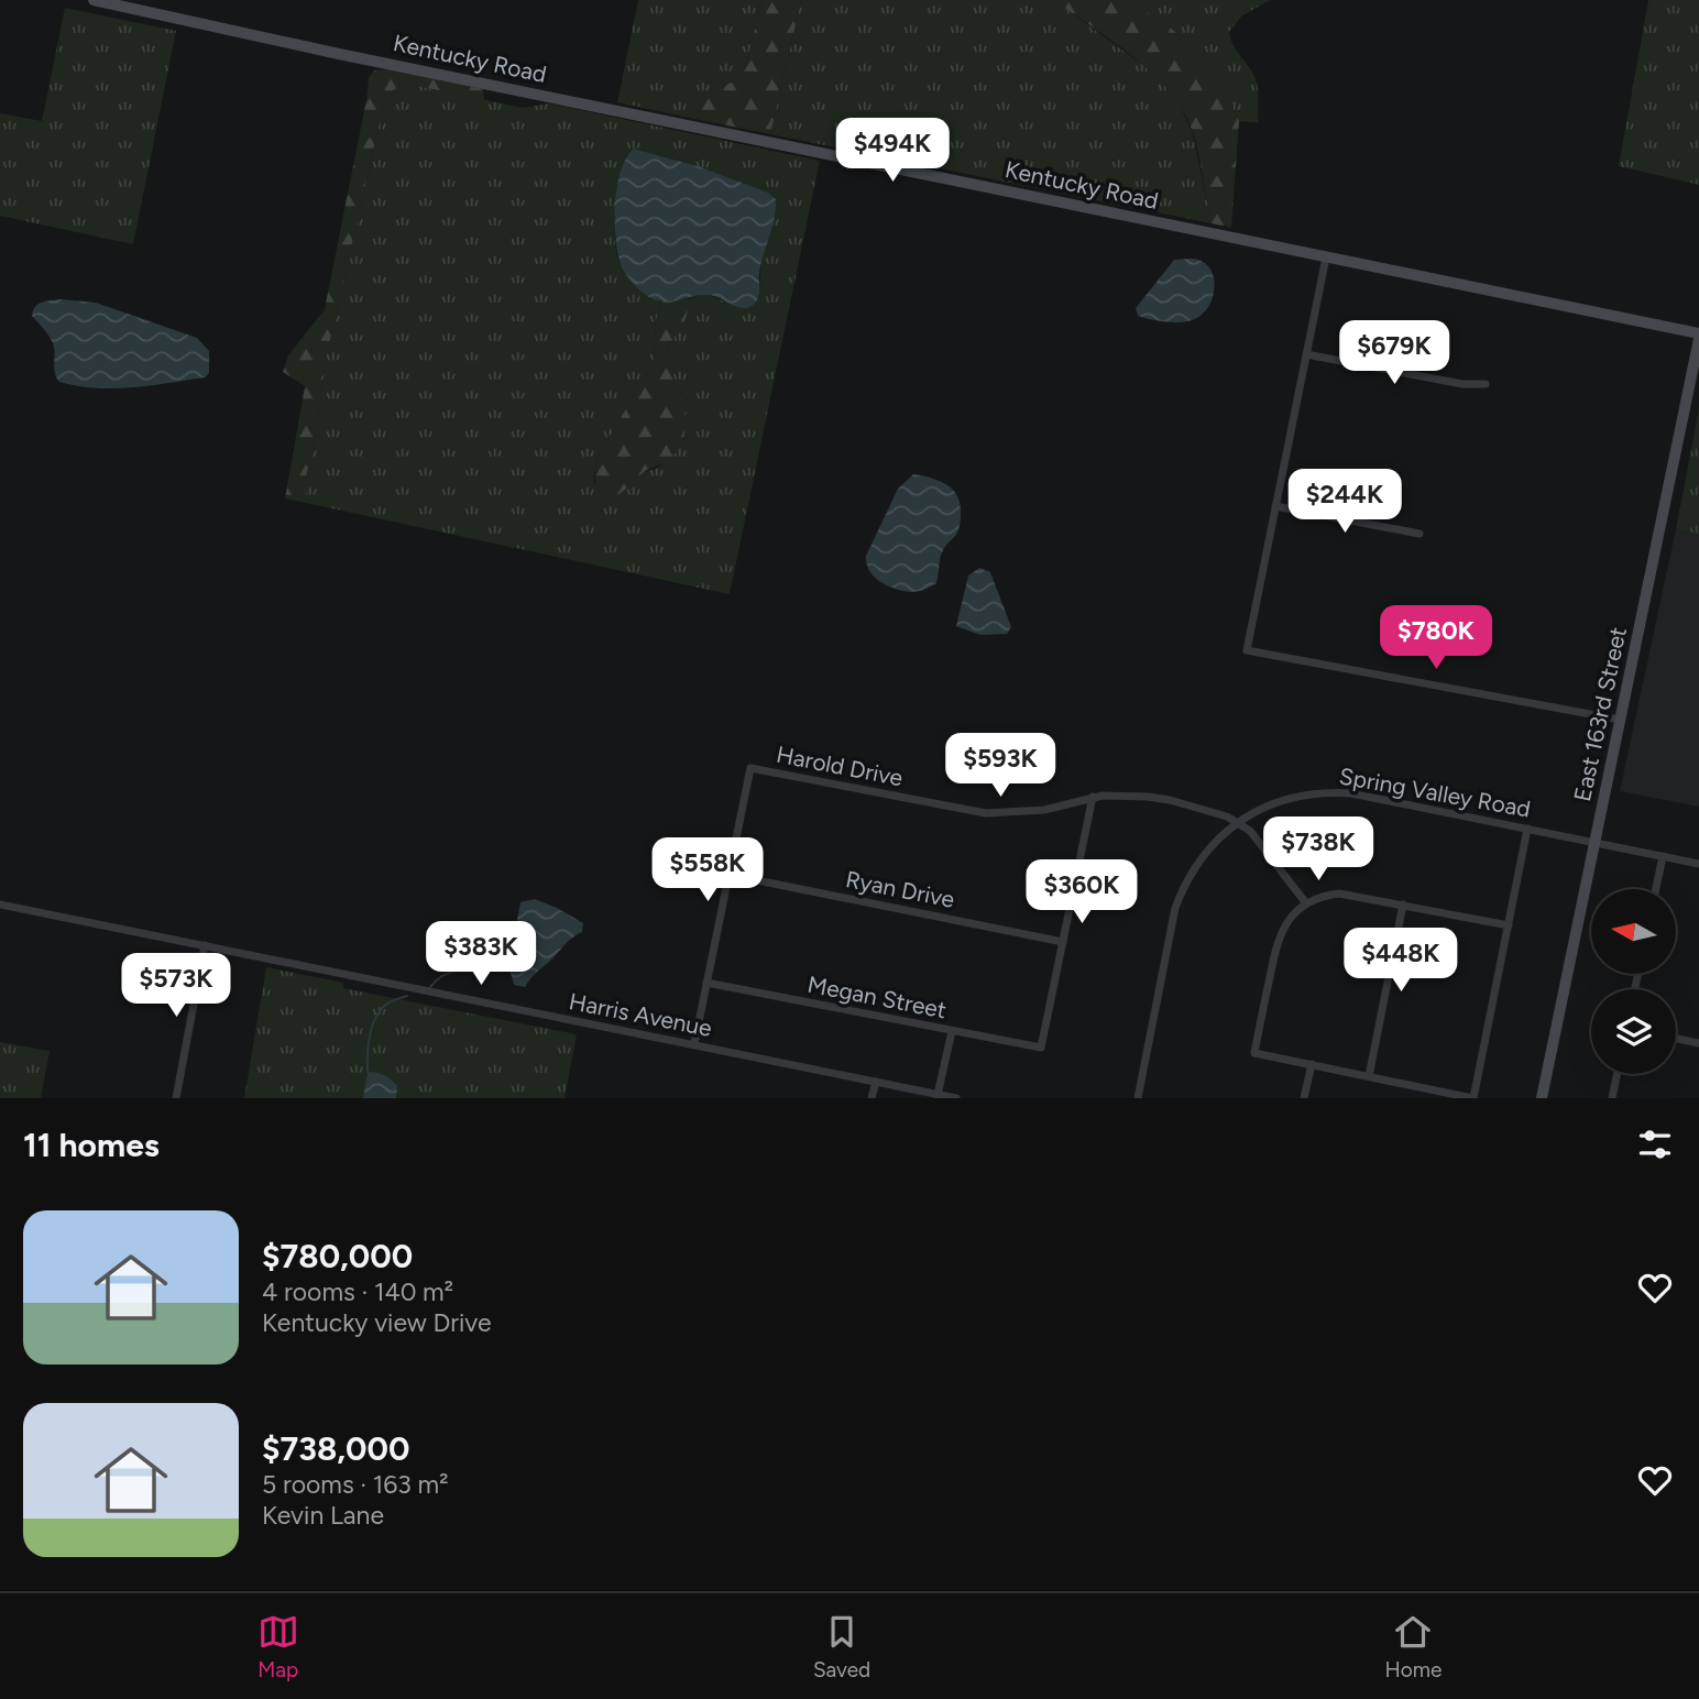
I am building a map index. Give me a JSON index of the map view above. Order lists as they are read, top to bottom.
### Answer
{
  "streets": {
    "street": [
      "Kentucky Road",
      "East 163rd Street",
      "Harold Drive",
      "Spring Valley Road",
      "Ryan Drive",
      "Megan Street",
      "Harris Avenue"
    ]
  },
  "crossings": [
    ["Kentucky Road", "East 163rd Street"],
    ["East 163rd Street", "Spring Valley Road"],
    ["Harold Drive", "Spring Valley Road"],
    ["Harold Drive", "Ryan Drive"],
    ["Ryan Drive", "Megan Street"]
  ],
  "north": "left",
  "page": {
    "price": [
      "$494K",
      "$679K",
      "$244K",
      "$780K",
      "$593K",
      "$738K",
      "$558K",
      "$360K",
      "$383K",
      "$448K",
      "$573K"
    ],
    "heading": "11 homes",
    "list": [
      {
        "name": "$780,000",
        "note": "4 rooms · 140 m² · Kentucky view Drive"
      },
      {
        "name": "$738,000",
        "note": "5 rooms · 163 m² · Kevin Lane"
      }
    ],
    "tabs": ["Map", "Saved", "Home"]
  }
}
